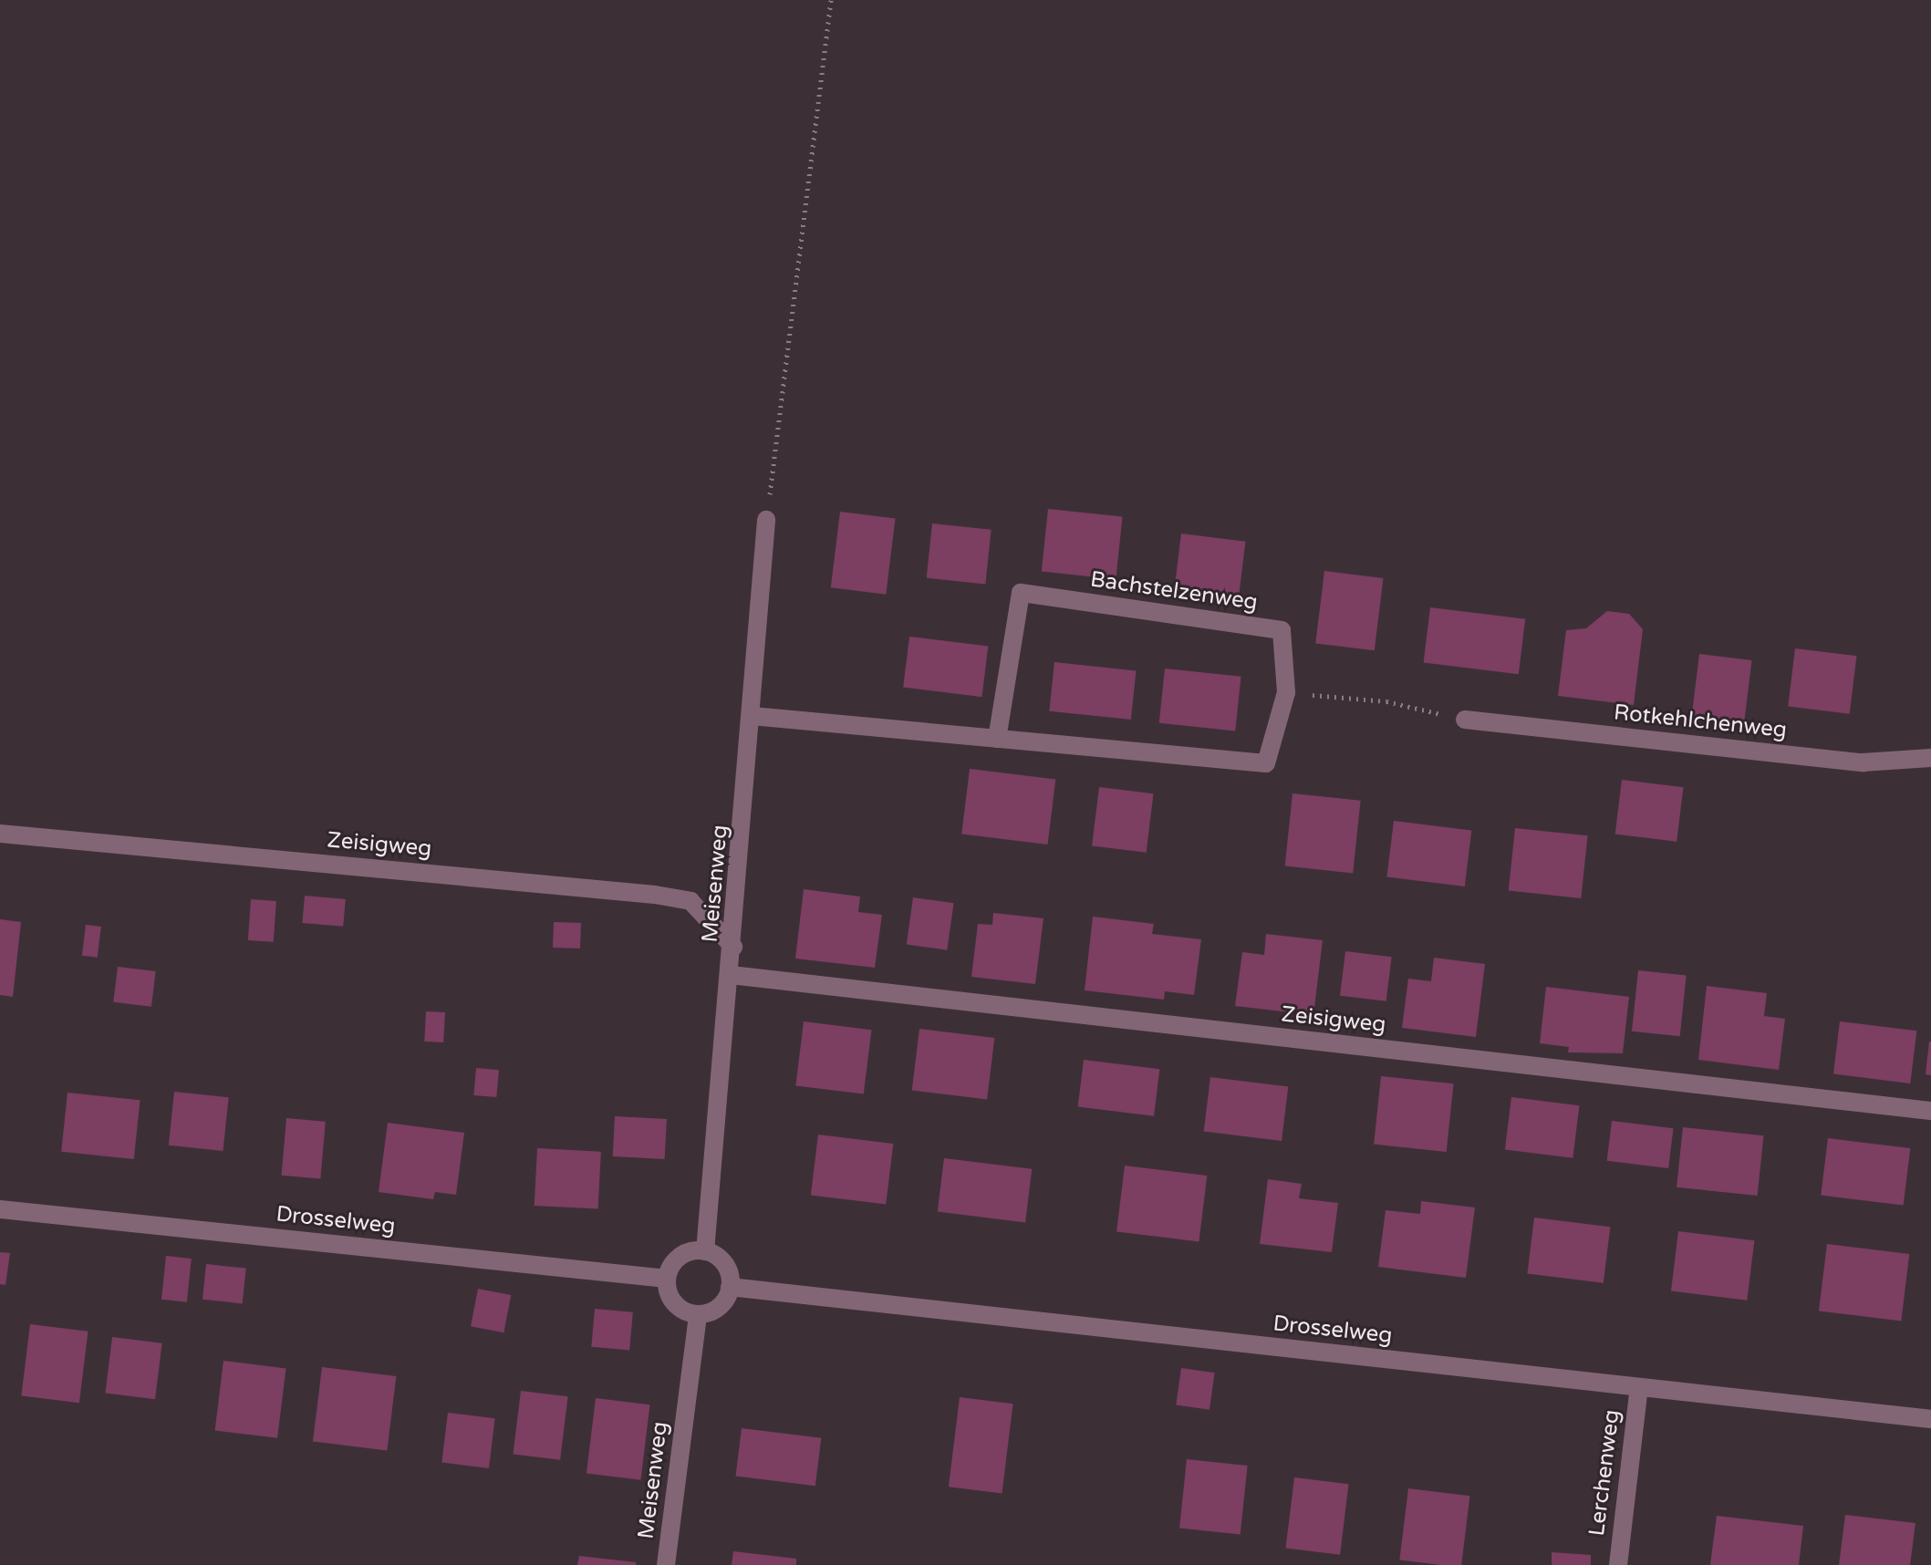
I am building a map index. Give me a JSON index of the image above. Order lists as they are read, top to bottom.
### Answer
{
  "streets": {
    "street": [
      "Bachstelzenweg",
      "Rotkehlchenweg",
      "Zeisigweg",
      "Meisenweg",
      "Drosselweg",
      "Lerchenweg"
    ]
  },
  "crossings": [
    ["Bachstelzenweg", "Meisenweg"],
    ["Zeisigweg", "Meisenweg"],
    ["Meisenweg", "Drosselweg"],
    ["Drosselweg", "Lerchenweg"]
  ]
}
